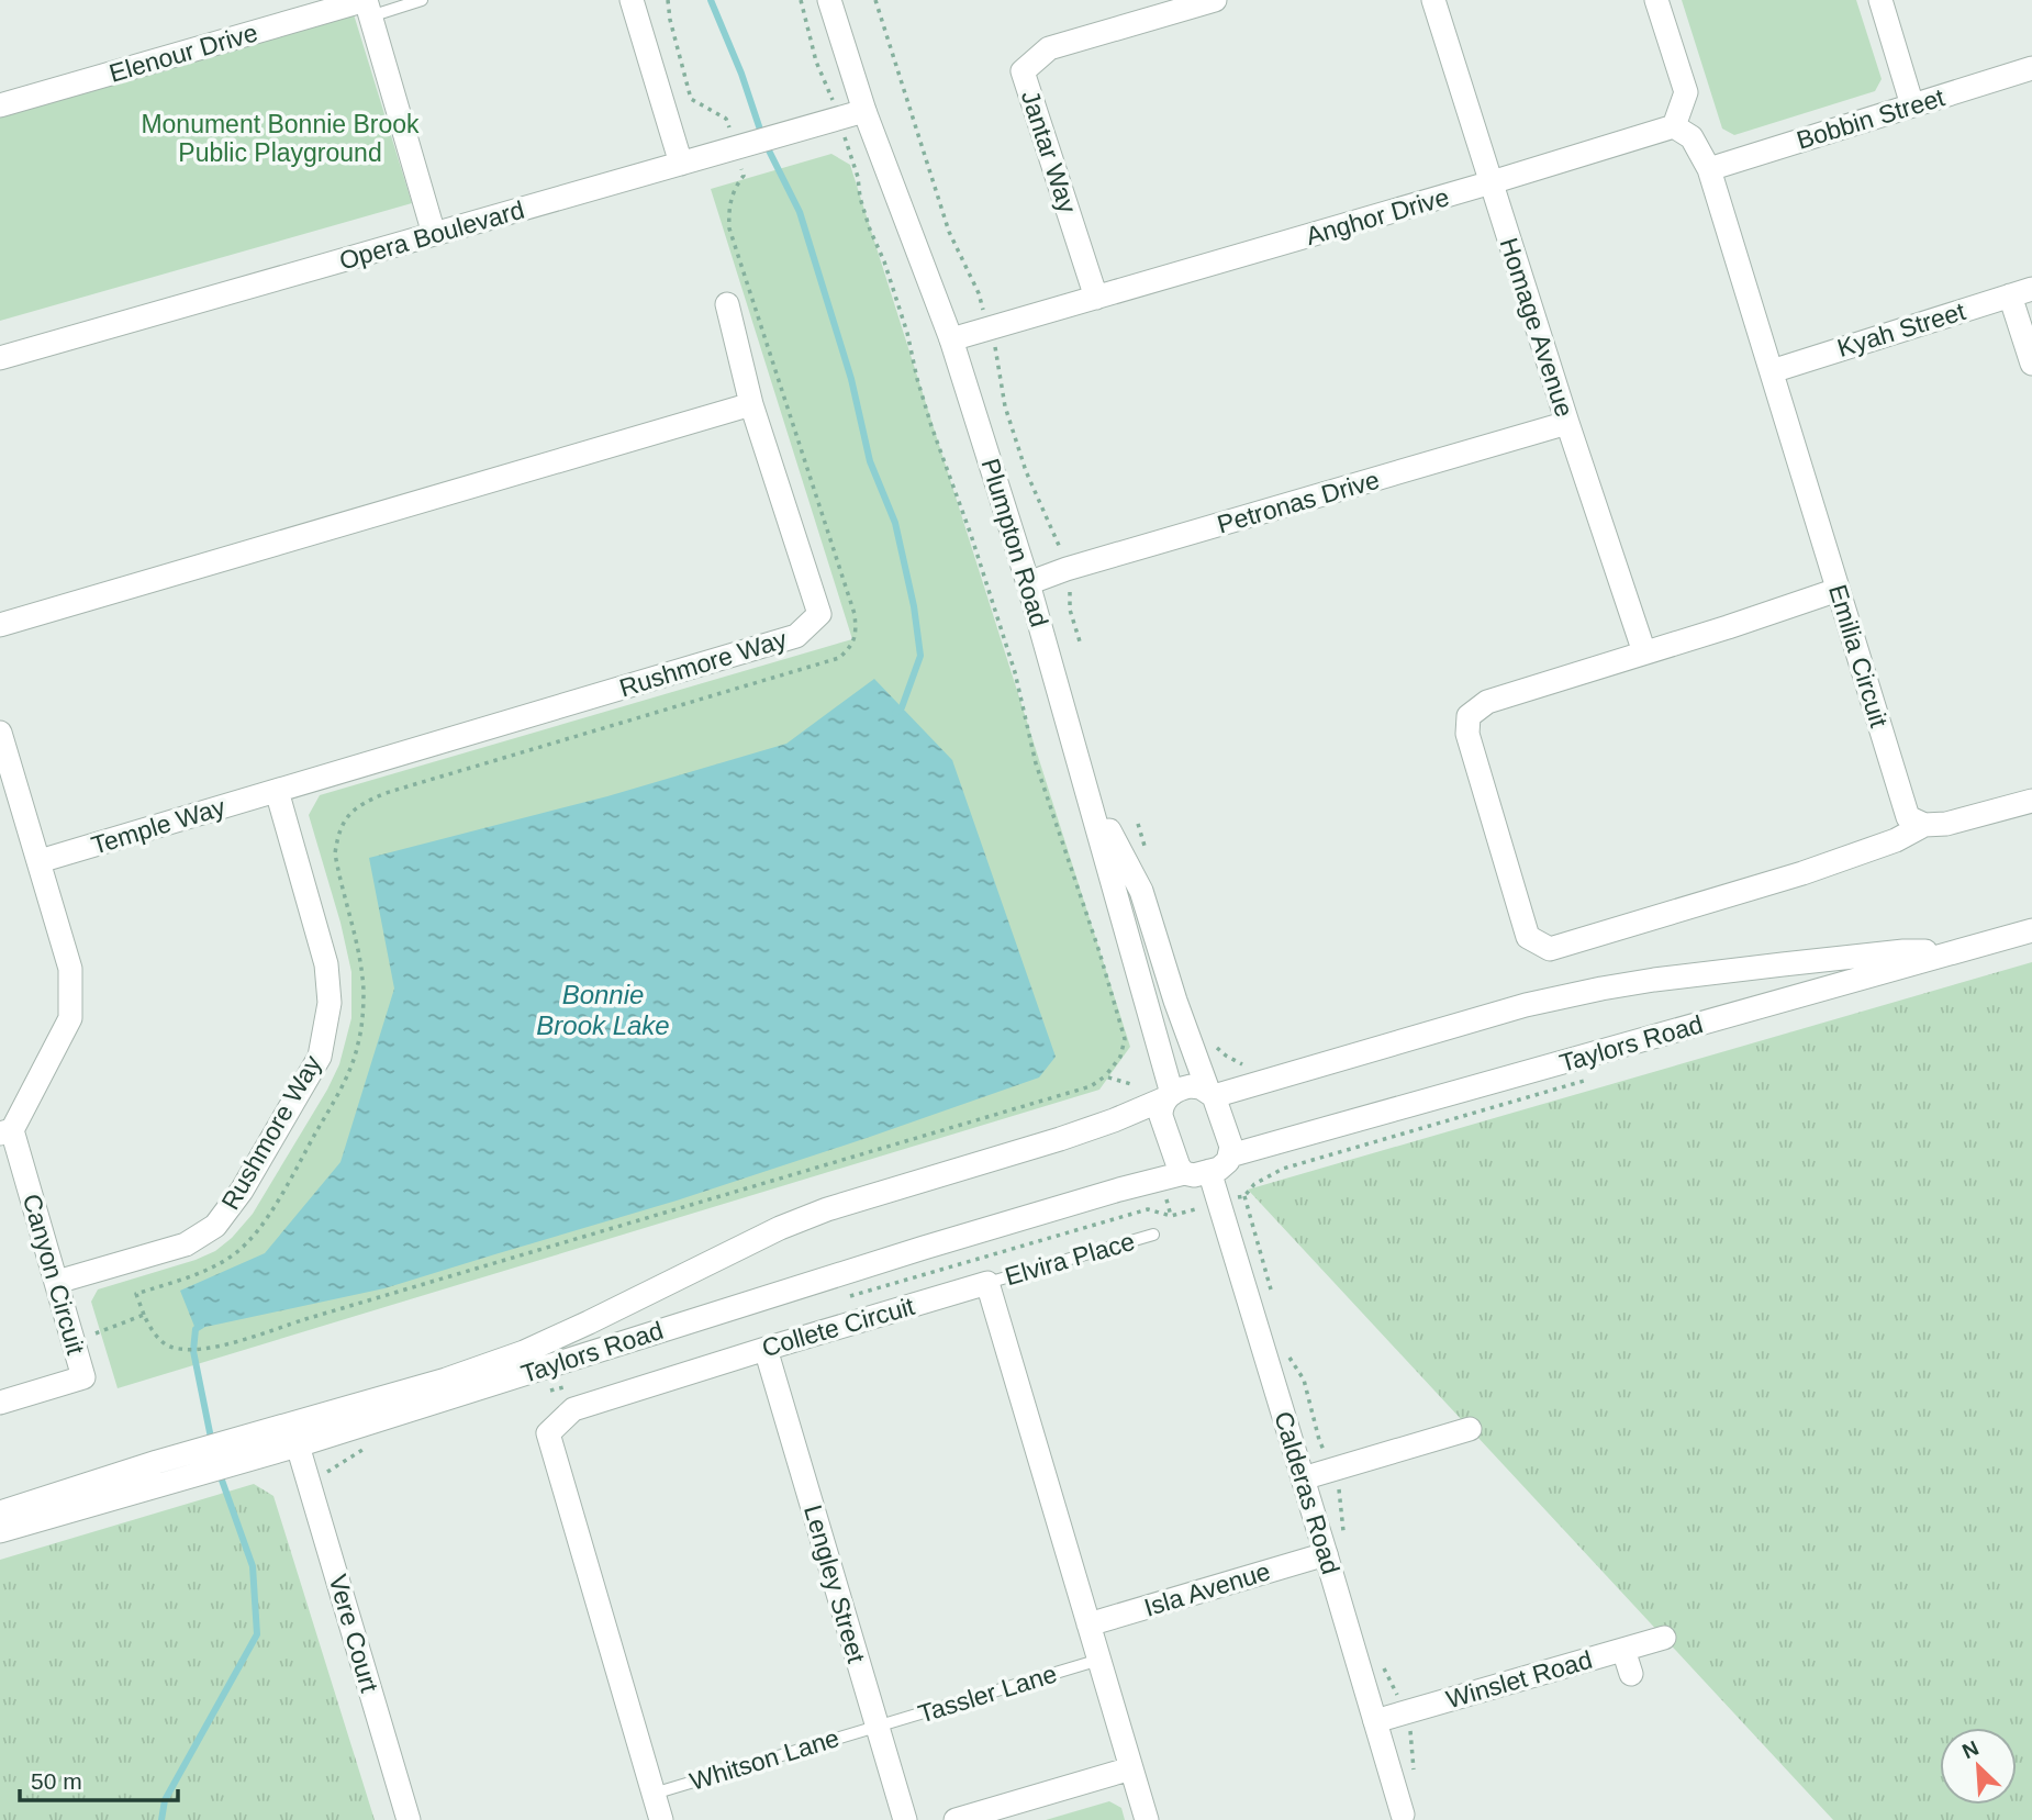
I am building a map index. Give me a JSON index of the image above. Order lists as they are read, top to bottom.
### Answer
{
  "streets": {
    "street": [
      "Elenour Drive",
      "Bobbin Street",
      "Jantar Way",
      "Anghor Drive",
      "Opera Boulevard",
      "Homage Avenue",
      "Kyah Street",
      "Petronas Drive",
      "Plumpton Road",
      "Emilia Circuit",
      "Rushmore Way",
      "Temple Way",
      "Taylors Road",
      "Canyon Circuit",
      "Collete Circuit",
      "Calderas Road",
      "Lengley Street",
      "Isla Avenue",
      "Vere Court",
      "Winslet Road"
    ],
    "lane": ["Elvira Place", "Tassler Lane", "Whitson Lane"]
  },
  "crossings": [
    ["Bobbin Street", "Emilia Circuit"],
    ["Jantar Way", "Anghor Drive"],
    ["Anghor Drive", "Homage Avenue"],
    ["Anghor Drive", "Plumpton Road"],
    ["Anghor Drive", "Emilia Circuit"],
    ["Opera Boulevard", "Plumpton Road"],
    ["Homage Avenue", "Petronas Drive"],
    ["Kyah Street", "Emilia Circuit"],
    ["Petronas Drive", "Plumpton Road"],
    ["Plumpton Road", "Taylors Road"],
    ["Plumpton Road", "Calderas Road"],
    ["Rushmore Way", "Temple Way"],
    ["Rushmore Way", "Canyon Circuit"],
    ["Taylors Road", "Calderas Road"],
    ["Taylors Road", "Vere Court"],
    ["Elvira Place", "Collete Circuit"],
    ["Collete Circuit", "Lengley Street"],
    ["Collete Circuit", "Whitson Lane"],
    ["Calderas Road", "Isla Avenue"],
    ["Calderas Road", "Winslet Road"],
    ["Lengley Street", "Tassler Lane"],
    ["Lengley Street", "Whitson Lane"],
    ["Tassler Lane", "Whitson Lane"]
  ],
  "water": ["Bonnie Brook Lake"],
  "parks": ["Monument Bonnie Brook Public Playground"],
  "scale_bar": "50 m",
  "north": "top left"
}
